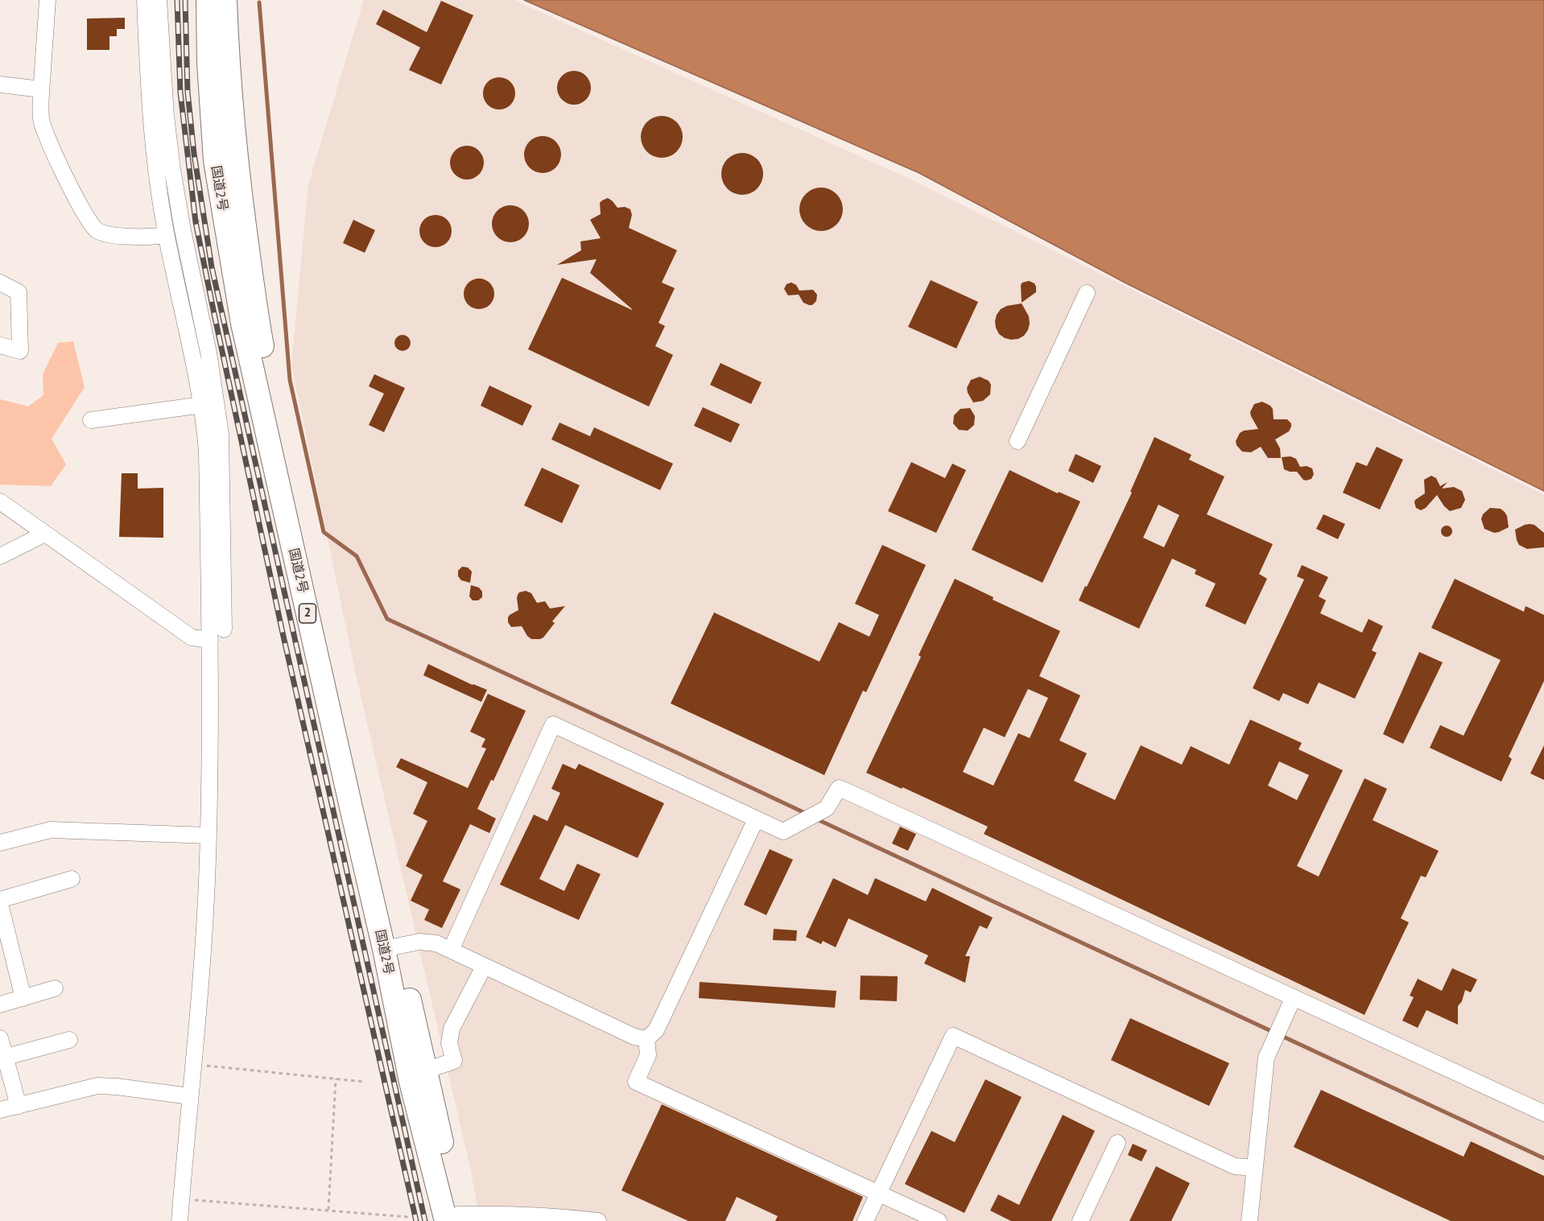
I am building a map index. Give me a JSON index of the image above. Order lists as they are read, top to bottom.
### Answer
{
  "streets": {
    "highway": ["国道2号", "2"]
  }
}
